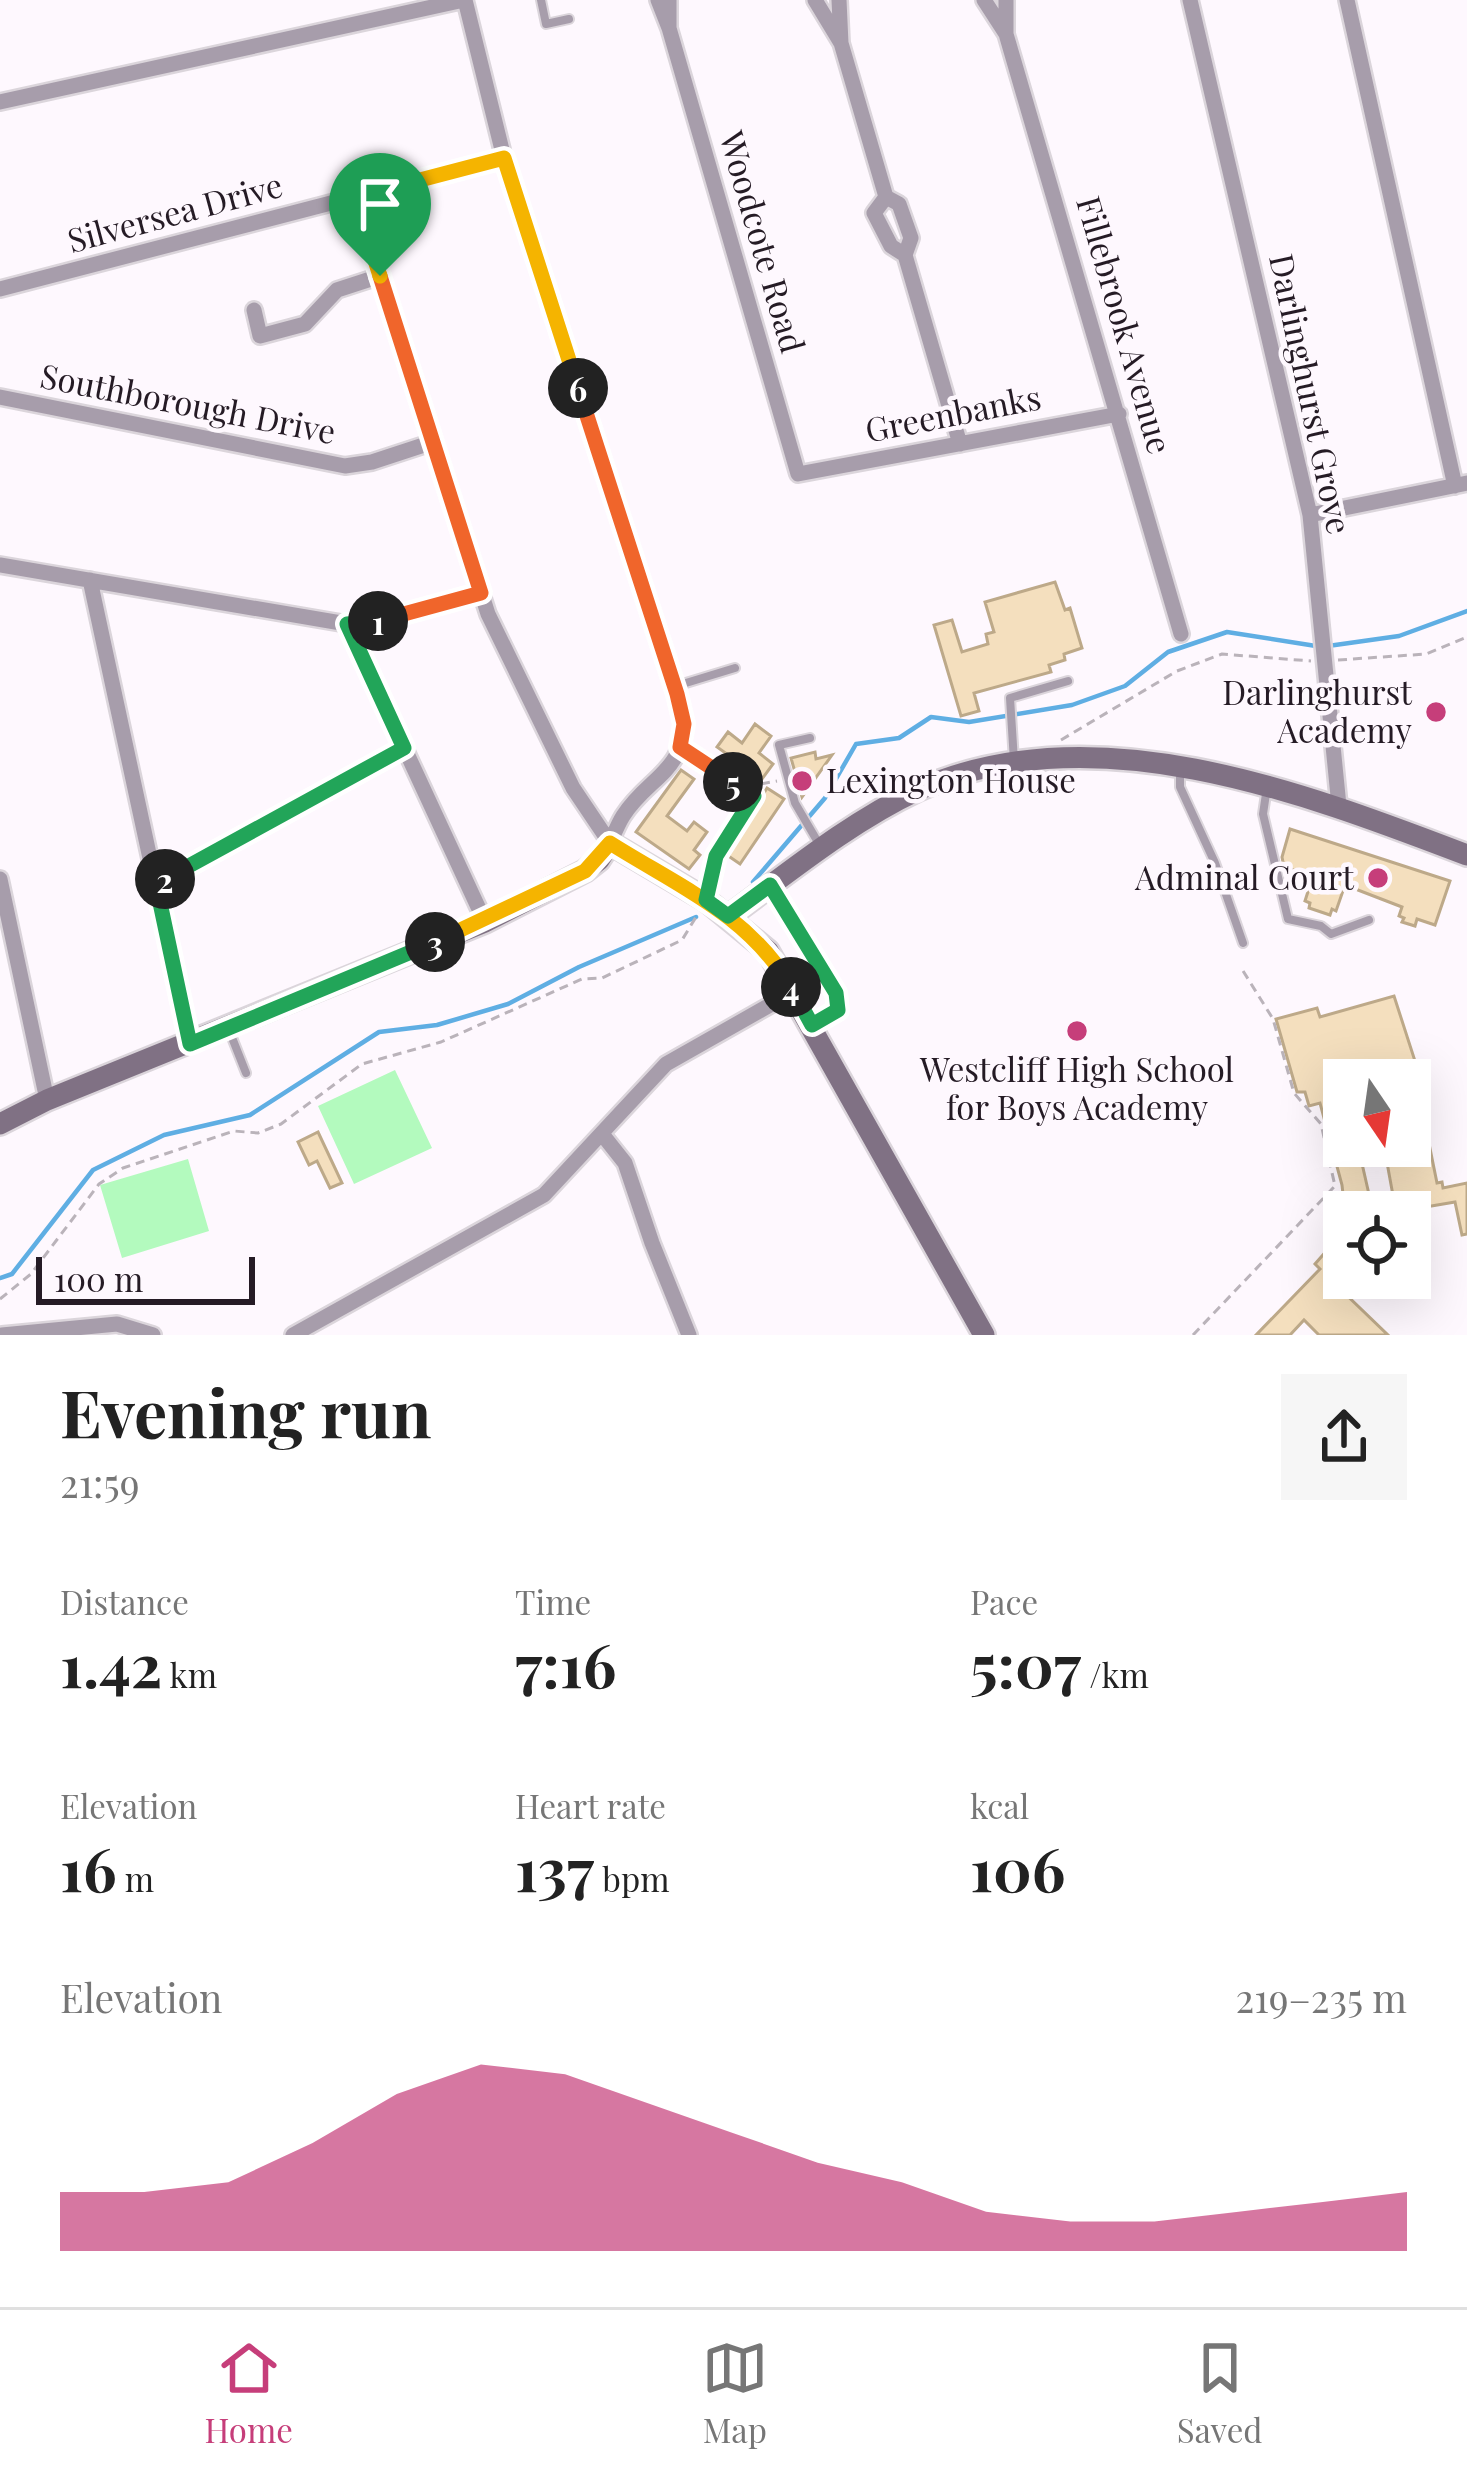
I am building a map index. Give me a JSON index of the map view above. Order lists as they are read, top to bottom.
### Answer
{
  "streets": {
    "street": [
      "Silversea Drive",
      "Woodcote Road",
      "Fillebrook Avenue",
      "Darlinghurst Grove",
      "Southborough Drive",
      "Greenbanks"
    ]
  },
  "crossings": [
    ["Woodcote Road", "Greenbanks"],
    ["Fillebrook Avenue", "Greenbanks"]
  ],
  "places": [
    "Darlinghurst Academy",
    "Lexington House",
    "Adminal Court",
    "Westcliff High School for Boys Academy"
  ],
  "scale_bar": "100 m",
  "north": "bottom",
  "page": {
    "pins": [
      "6",
      "1",
      "5",
      "2",
      "3",
      "4"
    ],
    "scale": "100 m",
    "heading": ["Evening run", "21:59"],
    "stats": [
      ["Distance", "1.42 km"],
      ["Time", "7:16"],
      ["Pace", "5:07 /km"],
      ["Elevation", "16 m"],
      ["Heart rate", "137 bpm"],
      ["kcal", "106"]
    ],
    "chart": ["Elevation", "219–235 m"],
    "tabs": ["Home", "Map", "Saved"]
  }
}
